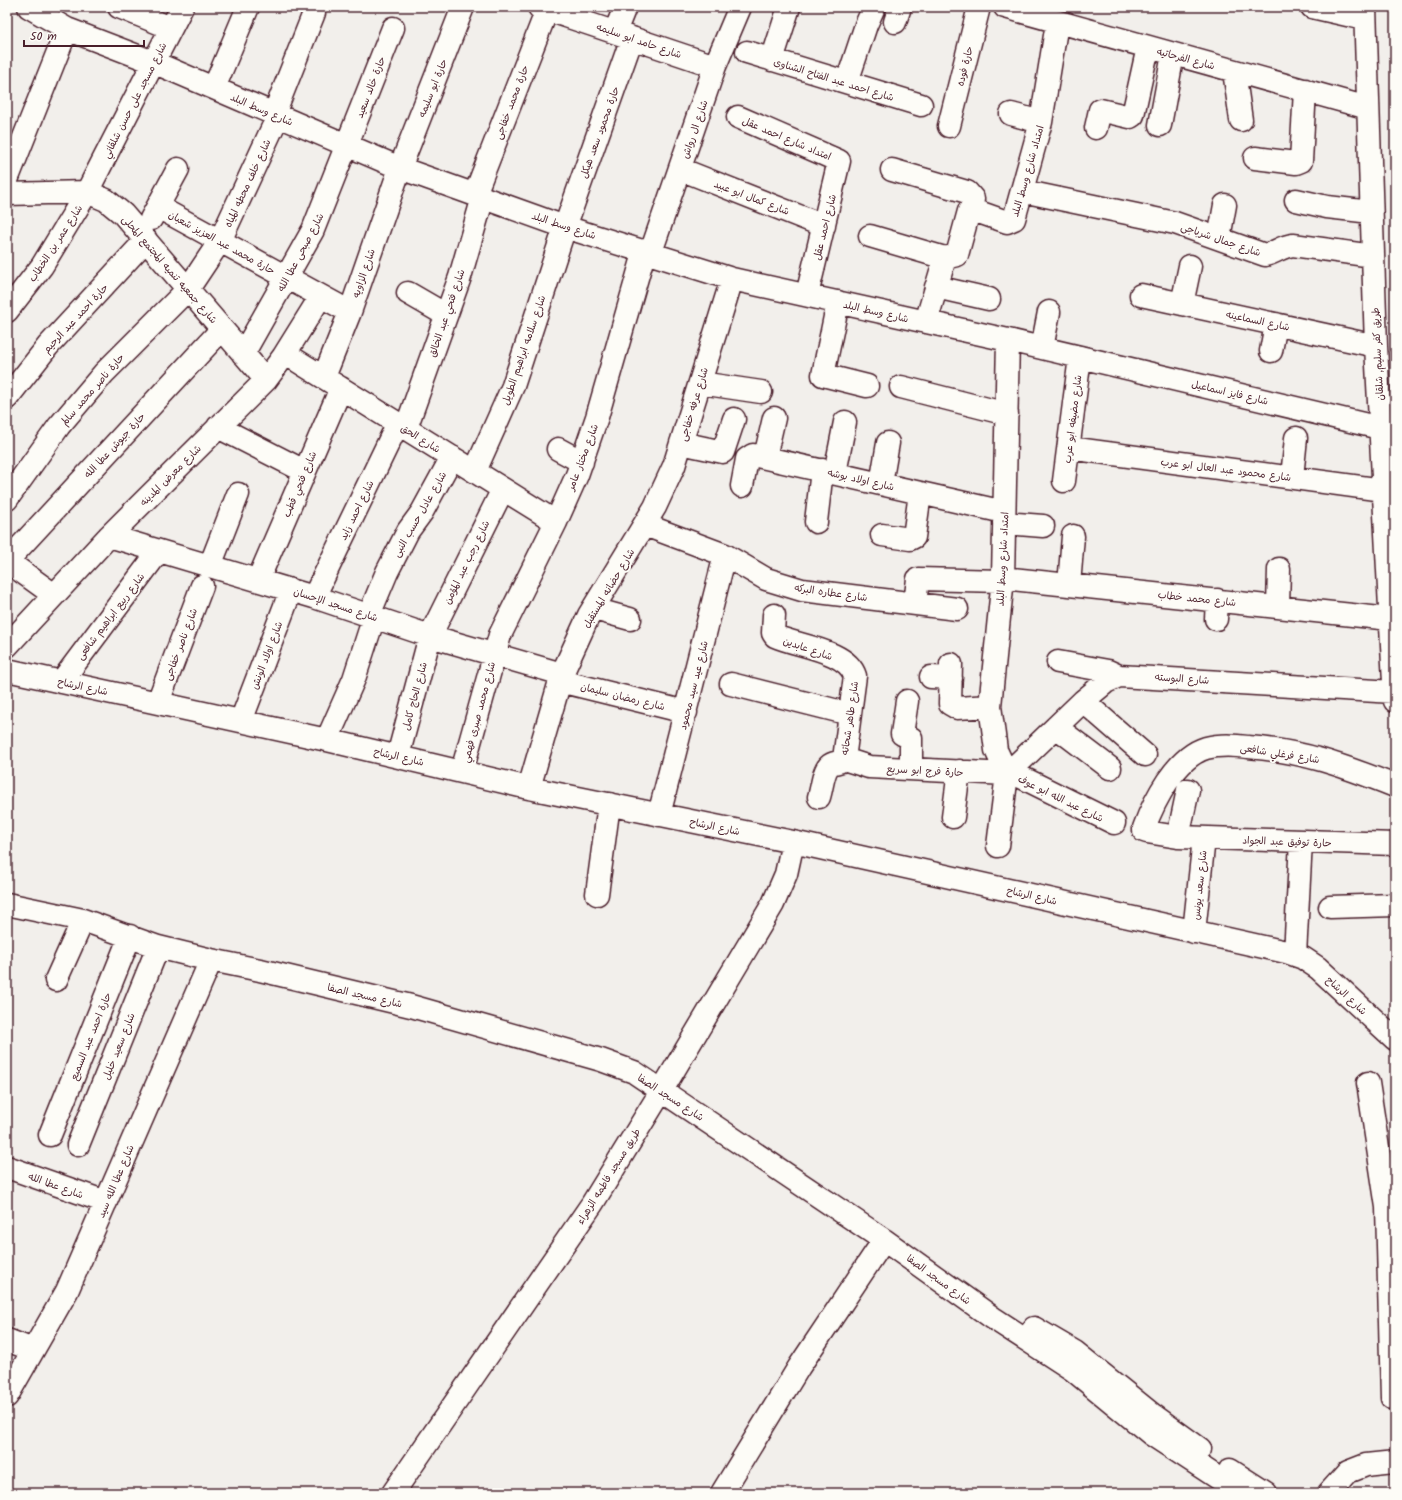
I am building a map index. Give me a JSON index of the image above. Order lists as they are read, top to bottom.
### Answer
{
  "streets": {
    "street": [
      "شارع حامد ابو سليمه",
      "شارع الفرحاتيه",
      "حارة فوده",
      "شارع احمد عبد الفتاح الشناوى",
      "حارة خالد سعيد",
      "حارة ابو سليمه",
      "شارع مسجد على حسن شلقاني",
      "حارة محمد خفاجى",
      "شارع وسط البلد",
      "شارع ال رواش",
      "حارة محمود سعد هيكل",
      "امتداد شارع احمد عقل",
      "امتداد شارع وسط البلد",
      "شارع خلف محطه المياه",
      "شارع كمال ابو عبيد",
      "شارع احمد عقل",
      "شارع جمال شرباجى",
      "حارة محمد عبد العزيز شعبان",
      "شارع عمر بن الخطاب",
      "شارع صبحى عطا الله",
      "شارع جمعيه تنميه المجتمع المحلى",
      "شارع الزاويه",
      "شارع فتحي عبد الخالق",
      "حارة احمد عبد الرحيم",
      "شارع السماعينه",
      "شارع سلامه ابراهيم الطويل",
      "طريق كفر سليم, شلقان",
      "حارة ناصر محمد سالم",
      "شارع فايز اسماعيل",
      "شارع عرفه خفاجى",
      "شارع مضيفه ابو عرب",
      "شارع الحق",
      "حارة جيوش عطا الله",
      "شارع مختار عامر",
      "شارع محمود عبد العال ابو عرب",
      "شارع معرض المدينه",
      "شارع اولاد بوشه",
      "شارع فتحي قطب",
      "شارع احمد زايد",
      "شارع عادل حسب النبى",
      "شارع رجب عبد المؤمن",
      "شارع حضانه المستقبل",
      "شارع عطاره البركه",
      "شارع محمد خطاب",
      "شارع مسجد الإحسان",
      "شارع ربيع ابراهيم شافعى",
      "شارع ناصر خفاجى",
      "شارع عابدين",
      "شارع اولاد الونش",
      "شارع البوسته",
      "شارع عيد سيد محمود",
      "شارع الرشاح",
      "شارع الحاج كامل",
      "شارع رمضان سليمان",
      "شارع محمد صبرى فهمي",
      "شارع طاهر شحاته",
      "شارع فرغلي شافعى",
      "حارة فرج ابو سريع",
      "شارع عبد الله ابو عوف",
      "حارة توفيق عبد الجواد",
      "شارع سعد يونس",
      "شارع مسجد الصفا",
      "حارة احمد عبد السميع",
      "شارع سعيد خليل",
      "طريق مسجد فاطمه الزهراء",
      "شارع عطا الله سيد",
      "شارع عطا الله"
    ]
  },
  "crossings": [
    ["شارع حامد ابو سليمه", "حارة محمد خفاجى"],
    ["شارع حامد ابو سليمه", "شارع ال رواش"],
    ["شارع حامد ابو سليمه", "حارة محمود سعد هيكل"],
    ["شارع الفرحاتيه", "امتداد شارع وسط البلد"],
    ["شارع الفرحاتيه", "طريق كفر سليم, شلقان"],
    ["حارة خالد سعيد", "شارع وسط البلد"],
    ["حارة خالد سعيد", "شارع صبحى عطا الله"],
    ["حارة ابو سليمه", "شارع وسط البلد"],
    ["حارة ابو سليمه", "شارع الزاويه"],
    ["شارع مسجد على حسن شلقاني", "شارع وسط البلد"],
    ["شارع مسجد على حسن شلقاني", "شارع عمر بن الخطاب"],
    ["شارع مسجد على حسن شلقاني", "شارع جمعيه تنميه المجتمع المحلى"],
    ["حارة محمد خفاجى", "شارع وسط البلد"],
    ["حارة محمد خفاجى", "شارع فتحي عبد الخالق"],
    ["شارع وسط البلد", "شارع ال رواش"],
    ["شارع وسط البلد", "حارة محمود سعد هيكل"],
    ["شارع وسط البلد", "امتداد شارع وسط البلد"],
    ["شارع وسط البلد", "شارع خلف محطه المياه"],
    ["شارع وسط البلد", "شارع احمد عقل"],
    ["شارع وسط البلد", "شارع صبحى عطا الله"],
    ["شارع وسط البلد", "شارع الزاويه"],
    ["شارع وسط البلد", "شارع فتحي عبد الخالق"],
    ["شارع وسط البلد", "شارع سلامه ابراهيم الطويل"],
    ["شارع وسط البلد", "شارع فايز اسماعيل"],
    ["شارع وسط البلد", "شارع عرفه خفاجى"],
    ["شارع وسط البلد", "شارع مضيفه ابو عرب"],
    ["شارع وسط البلد", "شارع مختار عامر"],
    ["شارع ال رواش", "شارع كمال ابو عبيد"],
    ["شارع ال رواش", "شارع مختار عامر"],
    ["حارة محمود سعد هيكل", "شارع سلامه ابراهيم الطويل"],
    ["امتداد شارع احمد عقل", "شارع احمد عقل"],
    ["امتداد شارع وسط البلد", "شارع جمال شرباجى"],
    ["امتداد شارع وسط البلد", "شارع اولاد بوشه"],
    ["امتداد شارع وسط البلد", "شارع محمد خطاب"],
    ["امتداد شارع وسط البلد", "حارة فرج ابو سريع"],
    ["امتداد شارع وسط البلد", "شارع عبد الله ابو عوف"],
    ["شارع خلف محطه المياه", "حارة محمد عبد العزيز شعبان"],
    ["شارع خلف محطه المياه", "شارع جمعيه تنميه المجتمع المحلى"],
    ["شارع خلف محطه المياه", "حارة ناصر محمد سالم"],
    ["شارع كمال ابو عبيد", "شارع احمد عقل"],
    ["شارع جمال شرباجى", "طريق كفر سليم, شلقان"],
    ["حارة محمد عبد العزيز شعبان", "شارع صبحى عطا الله"],
    ["حارة محمد عبد العزيز شعبان", "شارع الزاويه"],
    ["حارة محمد عبد العزيز شعبان", "حارة احمد عبد الرحيم"],
    ["حارة محمد عبد العزيز شعبان", "شارع معرض المدينه"],
    ["شارع عمر بن الخطاب", "شارع جمعيه تنميه المجتمع المحلى"],
    ["شارع صبحى عطا الله", "شارع جمعيه تنميه المجتمع المحلى"],
    ["شارع جمعيه تنميه المجتمع المحلى", "حارة احمد عبد الرحيم"],
    ["شارع جمعيه تنميه المجتمع المحلى", "حارة ناصر محمد سالم"],
    ["شارع جمعيه تنميه المجتمع المحلى", "حارة جيوش عطا الله"],
    ["شارع جمعيه تنميه المجتمع المحلى", "شارع معرض المدينه"],
    ["شارع الزاويه", "شارع الحق"],
    ["شارع الزاويه", "شارع فتحي قطب"],
    ["شارع فتحي عبد الخالق", "شارع الحق"],
    ["شارع فتحي عبد الخالق", "شارع احمد زايد"],
    ["شارع السماعينه", "طريق كفر سليم, شلقان"],
    ["شارع سلامه ابراهيم الطويل", "شارع الحق"],
    ["طريق كفر سليم, شلقان", "شارع فايز اسماعيل"],
    ["طريق كفر سليم, شلقان", "شارع محمود عبد العال ابو عرب"],
    ["طريق كفر سليم, شلقان", "شارع محمد خطاب"],
    ["طريق كفر سليم, شلقان", "شارع البوسته"],
    ["شارع فايز اسماعيل", "شارع مضيفه ابو عرب"],
    ["شارع عرفه خفاجى", "شارع حضانه المستقبل"],
    ["شارع عرفه خفاجى", "شارع عطاره البركه"],
    ["شارع مضيفه ابو عرب", "شارع محمود عبد العال ابو عرب"],
    ["شارع الحق", "شارع مختار عامر"],
    ["شارع الحق", "شارع معرض المدينه"],
    ["شارع الحق", "شارع فتحي قطب"],
    ["شارع الحق", "شارع احمد زايد"],
    ["شارع الحق", "شارع عادل حسب النبى"],
    ["شارع الحق", "شارع رجب عبد المؤمن"],
    ["شارع مختار عامر", "شارع مسجد الإحسان"],
    ["شارع مختار عامر", "شارع محمد صبرى فهمي"],
    ["شارع معرض المدينه", "شارع مسجد الإحسان"],
    ["شارع فتحي قطب", "شارع مسجد الإحسان"],
    ["شارع احمد زايد", "شارع مسجد الإحسان"],
    ["شارع عادل حسب النبى", "شارع مسجد الإحسان"],
    ["شارع عادل حسب النبى", "شارع الرشاح"],
    ["شارع رجب عبد المؤمن", "شارع مسجد الإحسان"],
    ["شارع رجب عبد المؤمن", "شارع الحاج كامل"],
    ["شارع حضانه المستقبل", "شارع عطاره البركه"],
    ["شارع حضانه المستقبل", "شارع مسجد الإحسان"],
    ["شارع حضانه المستقبل", "شارع الرشاح"],
    ["شارع حضانه المستقبل", "شارع رمضان سليمان"],
    ["شارع عطاره البركه", "شارع محمد خطاب"],
    ["شارع عطاره البركه", "شارع عيد سيد محمود"],
    ["شارع مسجد الإحسان", "شارع ربيع ابراهيم شافعى"],
    ["شارع مسجد الإحسان", "شارع اولاد الونش"],
    ["شارع مسجد الإحسان", "شارع الحاج كامل"],
    ["شارع مسجد الإحسان", "شارع رمضان سليمان"],
    ["شارع مسجد الإحسان", "شارع محمد صبرى فهمي"],
    ["شارع ربيع ابراهيم شافعى", "شارع الرشاح"],
    ["شارع ناصر خفاجى", "شارع الرشاح"],
    ["شارع عابدين", "شارع طاهر شحاته"],
    ["شارع اولاد الونش", "شارع الرشاح"],
    ["شارع عيد سيد محمود", "شارع الرشاح"],
    ["شارع عيد سيد محمود", "شارع رمضان سليمان"],
    ["شارع الرشاح", "شارع الحاج كامل"],
    ["شارع الرشاح", "شارع محمد صبرى فهمي"],
    ["شارع الرشاح", "شارع سعد يونس"],
    ["شارع الرشاح", "طريق مسجد فاطمه الزهراء"],
    ["شارع طاهر شحاته", "حارة فرج ابو سريع"],
    ["شارع فرغلي شافعى", "حارة توفيق عبد الجواد"],
    ["حارة فرج ابو سريع", "شارع عبد الله ابو عوف"],
    ["حارة توفيق عبد الجواد", "شارع سعد يونس"],
    ["شارع مسجد الصفا", "حارة احمد عبد السميع"],
    ["شارع مسجد الصفا", "شارع سعيد خليل"],
    ["شارع مسجد الصفا", "طريق مسجد فاطمه الزهراء"],
    ["شارع مسجد الصفا", "شارع عطا الله سيد"],
    ["شارع عطا الله سيد", "شارع عطا الله"]
  ],
  "scale_bar": "50 m"
}
